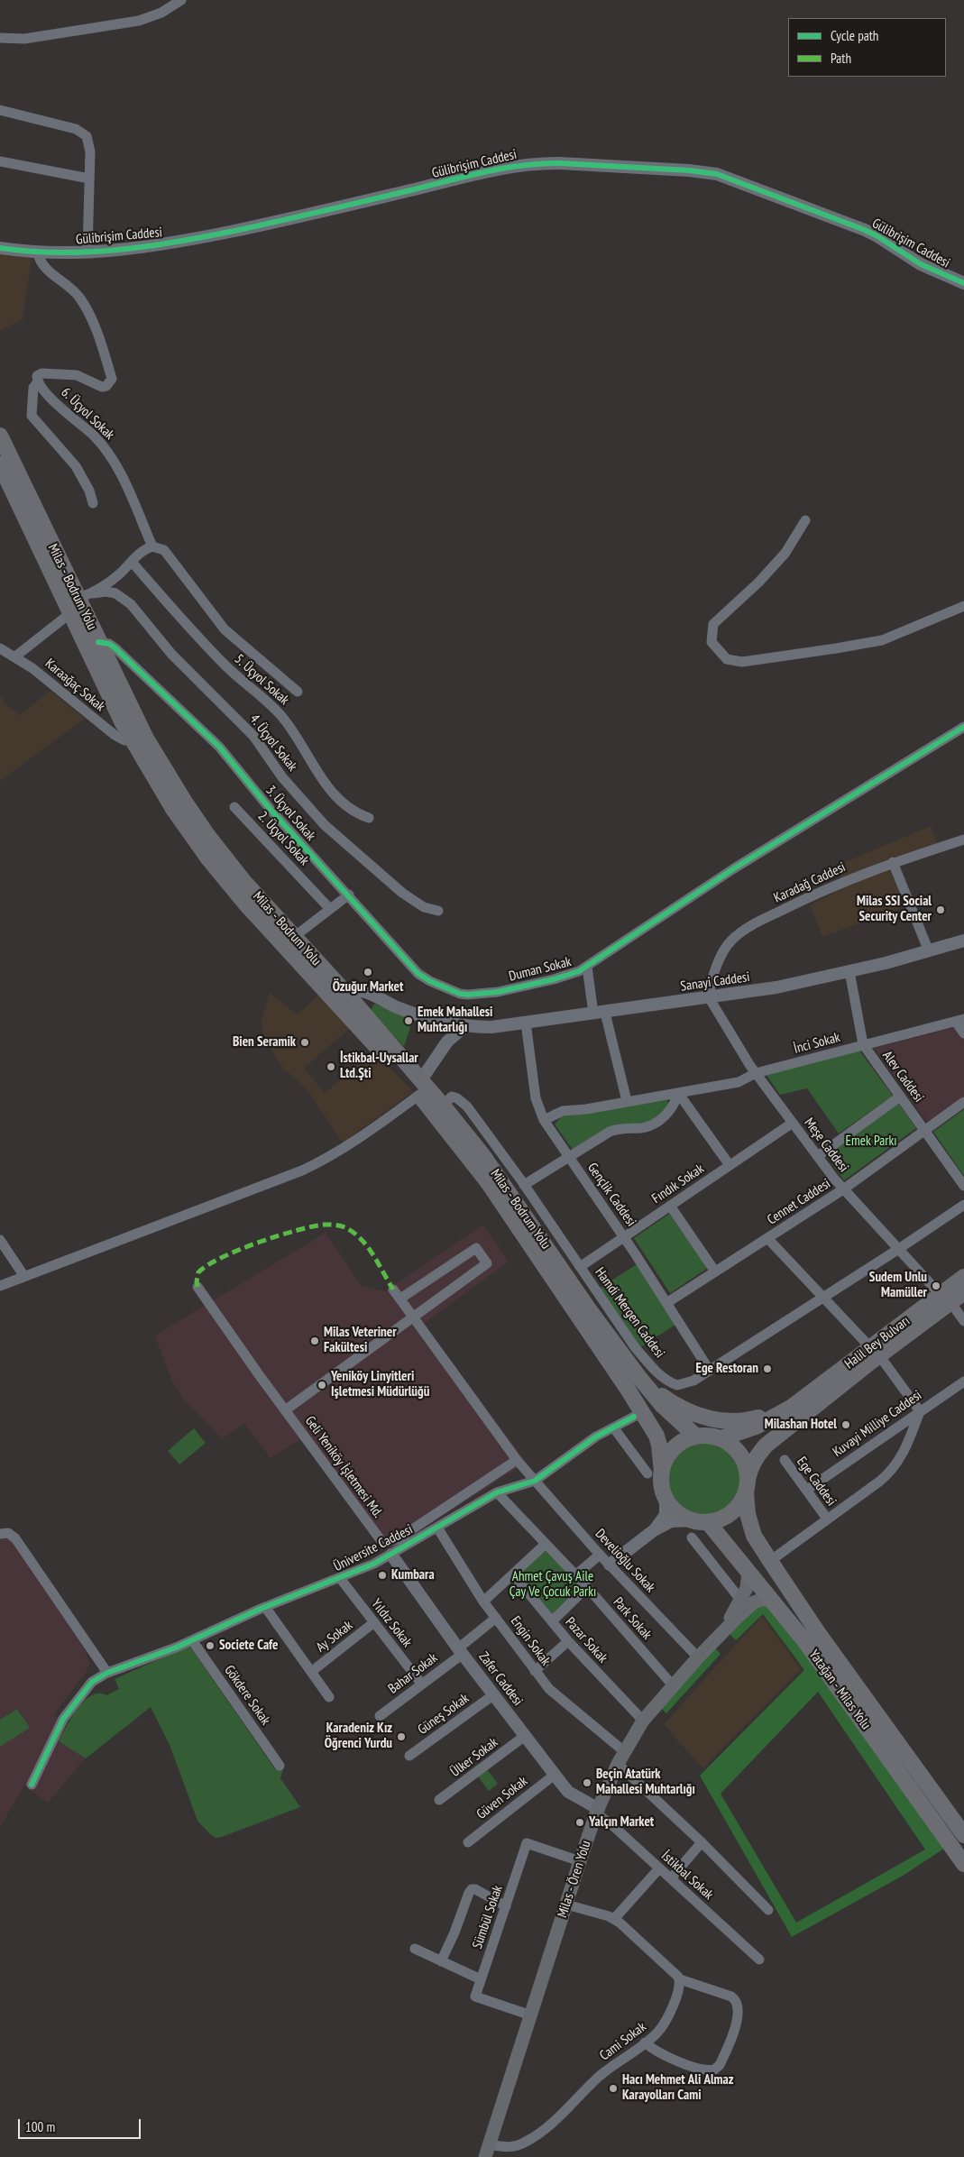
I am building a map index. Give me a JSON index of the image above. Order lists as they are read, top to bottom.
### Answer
{
  "streets": {
    "highway": ["Milas - Bodrum Yolu", "Halil Bey Bulvarı", "Yatağan - Milas Yolu"],
    "main road": ["Milas - Ören Yolu"],
    "street": [
      "Gülibrişim Caddesi",
      "6. Üçyol Sokak",
      "5. Üçyol Sokak",
      "Karaağaç Sokak",
      "4. Üçyol Sokak",
      "3. Üçyol Sokak",
      "2. Üçyol Sokak",
      "Karadağ Caddesi",
      "Duman Sokak",
      "Sanayi Caddesi",
      "İnci Sokak",
      "Alev Caddesi",
      "Meşe Caddesi",
      "Fındık Sokak",
      "Gençlik Caddesi",
      "Cennet Caddesi",
      "Hamdi Mergen Caddesi",
      "Kuvayi Milliye Caddesi",
      "Geli Yeniköy İşletmesi Md.",
      "Ege Caddesi",
      "Üniversite Caddesi",
      "Develioğlu Sokak",
      "Park Sokak",
      "Yıldız Sokak",
      "Ay Sokak",
      "Pazar Sokak",
      "Engin Sokak",
      "Bahar Sokak",
      "Zafer Caddesi",
      "Gökdere Sokak",
      "Güneş Sokak",
      "Ülker Sokak",
      "Güven Sokak",
      "İstikbal Sokak",
      "Sümbül Sokak",
      "Cami Sokak"
    ]
  },
  "crossings": [
    ["Gülibrişim Caddesi", "6. Üçyol Sokak"],
    ["Milas - Bodrum Yolu", "Karaağaç Sokak"],
    ["Milas - Bodrum Yolu", "3. Üçyol Sokak"],
    ["Milas - Bodrum Yolu", "Sanayi Caddesi"],
    ["Milas - Bodrum Yolu", "Hamdi Mergen Caddesi"],
    ["Milas - Bodrum Yolu", "Yatağan - Milas Yolu"],
    ["3. Üçyol Sokak", "Duman Sokak"],
    ["Karadağ Caddesi", "Sanayi Caddesi"],
    ["Karadağ Caddesi", "Meşe Caddesi"],
    ["Sanayi Caddesi", "Alev Caddesi"],
    ["Sanayi Caddesi", "Meşe Caddesi"],
    ["Sanayi Caddesi", "Gençlik Caddesi"],
    ["İnci Sokak", "Alev Caddesi"],
    ["İnci Sokak", "Meşe Caddesi"],
    ["İnci Sokak", "Gençlik Caddesi"],
    ["Alev Caddesi", "Cennet Caddesi"],
    ["Meşe Caddesi", "Fındık Sokak"],
    ["Meşe Caddesi", "Cennet Caddesi"],
    ["Meşe Caddesi", "Hamdi Mergen Caddesi"],
    ["Meşe Caddesi", "Halil Bey Bulvarı"],
    ["Fındık Sokak", "Gençlik Caddesi"],
    ["Fındık Sokak", "Hamdi Mergen Caddesi"],
    ["Gençlik Caddesi", "Cennet Caddesi"],
    ["Gençlik Caddesi", "Hamdi Mergen Caddesi"],
    ["Kuvayi Milliye Caddesi", "Ege Caddesi"],
    ["Üniversite Caddesi", "Develioğlu Sokak"],
    ["Üniversite Caddesi", "Park Sokak"],
    ["Üniversite Caddesi", "Yıldız Sokak"],
    ["Üniversite Caddesi", "Ay Sokak"],
    ["Üniversite Caddesi", "Engin Sokak"],
    ["Üniversite Caddesi", "Zafer Caddesi"],
    ["Üniversite Caddesi", "Gökdere Sokak"],
    ["Develioğlu Sokak", "Milas - Ören Yolu"],
    ["Park Sokak", "Milas - Ören Yolu"],
    ["Yıldız Sokak", "Ay Sokak"],
    ["Yıldız Sokak", "Bahar Sokak"],
    ["Pazar Sokak", "Milas - Ören Yolu"],
    ["Engin Sokak", "Bahar Sokak"],
    ["Engin Sokak", "Milas - Ören Yolu"],
    ["Bahar Sokak", "Zafer Caddesi"],
    ["Zafer Caddesi", "Güneş Sokak"],
    ["Zafer Caddesi", "Ülker Sokak"],
    ["Zafer Caddesi", "Güven Sokak"],
    ["Zafer Caddesi", "İstikbal Sokak"],
    ["Zafer Caddesi", "Milas - Ören Yolu"],
    ["İstikbal Sokak", "Milas - Ören Yolu"],
    ["Milas - Ören Yolu", "Sümbül Sokak"],
    ["Milas - Ören Yolu", "Cami Sokak"]
  ],
  "parks": ["Emek Parkı", "Ahmet Çavuş Aile Çay Ve Çocuk Parkı"],
  "places": [
    "Milas SSI Social Security Center",
    "Özuğur Market",
    "Emek Mahallesi Muhtarlığı",
    "Bien Seramik",
    "İstikbal-Uysallar Ltd.Şti",
    "Sudem Unlu Mamüller",
    "Milas Veteriner Fakültesi",
    "Ege Restoran",
    "Yeniköy Linyitleri Işletmesi Müdürlüğü",
    "Milashan Hotel",
    "Kumbara",
    "Societe Cafe",
    "Karadeniz Kız Öğrenci Yurdu",
    "Beçin Atatürk Mahallesi Muhtarlığı",
    "Yalçın Market",
    "Hacı Mehmet Ali Almaz Karayolları Cami"
  ],
  "legend": ["Cycle path", "Path"],
  "scale_bar": "100 m"
}
